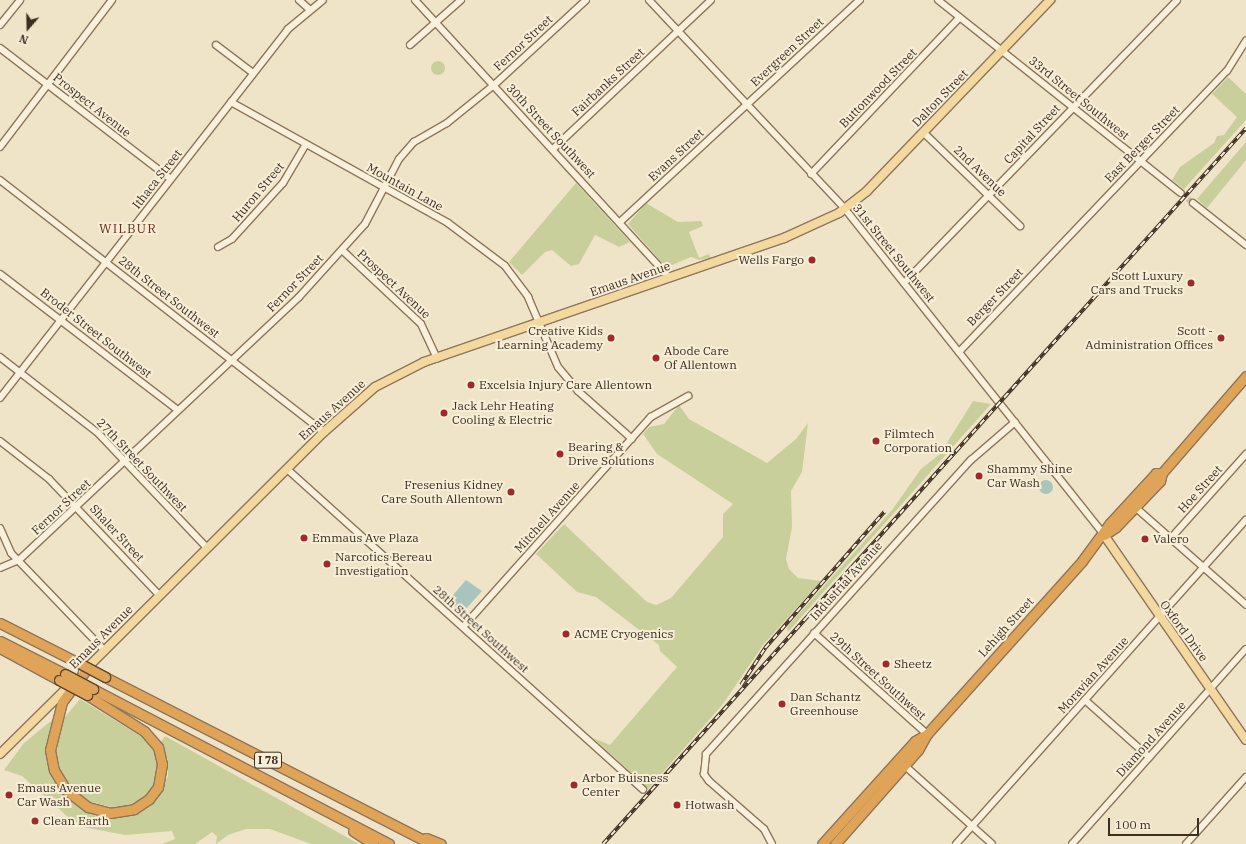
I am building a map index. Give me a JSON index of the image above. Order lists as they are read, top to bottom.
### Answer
{
  "streets": {
    "highway": ["Lehigh Street", "I 78"],
    "main road": ["Dalton Street", "Emaus Avenue", "Oxford Drive"],
    "street": [
      "Fernor Street",
      "Evergreen Street",
      "Fairbanks Street",
      "Buttonwood Street",
      "33rd Street Southwest",
      "Prospect Avenue",
      "30th Street Southwest",
      "Capital Street",
      "East Berger Street",
      "Evans Street",
      "2nd Avenue",
      "Ithaca Street",
      "Mountain Lane",
      "Huron Street",
      "31st Street Southwest",
      "28th Street Southwest",
      "Berger Street",
      "Broder Street Southwest",
      "27th Street Southwest",
      "Hoe Street",
      "Mitchell Avenue",
      "Shaler Street",
      "Industrial Avenue",
      "Moravian Avenue",
      "29th Street Southwest",
      "Diamond Avenue"
    ]
  },
  "crossings": [
    ["Fernor Street", "Prospect Avenue"],
    ["Fernor Street", "30th Street Southwest"],
    ["Fernor Street", "Mountain Lane"],
    ["Fernor Street", "28th Street Southwest"],
    ["Fernor Street", "Broder Street Southwest"],
    ["Fernor Street", "27th Street Southwest"],
    ["Fernor Street", "Shaler Street"],
    ["Evergreen Street", "Evans Street"],
    ["Evergreen Street", "31st Street Southwest"],
    ["Fairbanks Street", "30th Street Southwest"],
    ["Fairbanks Street", "31st Street Southwest"],
    ["Buttonwood Street", "33rd Street Southwest"],
    ["Buttonwood Street", "31st Street Southwest"],
    ["Dalton Street", "33rd Street Southwest"],
    ["Dalton Street", "2nd Avenue"],
    ["Dalton Street", "31st Street Southwest"],
    ["Dalton Street", "Emaus Avenue"],
    ["33rd Street Southwest", "Capital Street"],
    ["33rd Street Southwest", "East Berger Street"],
    ["Prospect Avenue", "Ithaca Street"],
    ["Prospect Avenue", "Emaus Avenue"],
    ["30th Street Southwest", "Evans Street"],
    ["30th Street Southwest", "Emaus Avenue"],
    ["Capital Street", "2nd Avenue"],
    ["Capital Street", "31st Street Southwest"],
    ["East Berger Street", "Berger Street"],
    ["Evans Street", "31st Street Southwest"],
    ["Ithaca Street", "Mountain Lane"],
    ["Ithaca Street", "28th Street Southwest"],
    ["Ithaca Street", "Broder Street Southwest"],
    ["Ithaca Street", "27th Street Southwest"],
    ["Mountain Lane", "Huron Street"],
    ["Mountain Lane", "Emaus Avenue"],
    ["31st Street Southwest", "Emaus Avenue"],
    ["31st Street Southwest", "Berger Street"],
    ["31st Street Southwest", "Industrial Avenue"],
    ["31st Street Southwest", "Lehigh Street"],
    ["31st Street Southwest", "Oxford Drive"],
    ["Emaus Avenue", "28th Street Southwest"],
    ["Emaus Avenue", "27th Street Southwest"],
    ["Emaus Avenue", "Shaler Street"],
    ["28th Street Southwest", "Mitchell Avenue"],
    ["Industrial Avenue", "29th Street Southwest"],
    ["Lehigh Street", "Oxford Drive"],
    ["Lehigh Street", "29th Street Southwest"],
    ["Oxford Drive", "Moravian Avenue"],
    ["Oxford Drive", "Diamond Avenue"]
  ],
  "districts": ["WILBUR"],
  "places": [
    "Wells Fargo",
    "Scott Luxury Cars and Trucks",
    "Creative Kids Learning Academy",
    "Scott - Administration Offices",
    "Abode Care Of Allentown",
    "Excelsia Injury Care Allentown",
    "Jack Lehr Heating Cooling & Electric",
    "Filmtech Corporation",
    "Bearing & Drive Solutions",
    "Shammy Shine Car Wash",
    "Fresenius Kidney Care South Allentown",
    "Emmaus Ave Plaza",
    "Valero",
    "Narcotics Bereau Investigation",
    "ACME Cryogenics",
    "Sheetz",
    "Dan Schantz Greenhouse",
    "Arbor Buisness Center",
    "Emaus Avenue Car Wash",
    "Hotwash",
    "Clean Earth"
  ],
  "scale_bar": "100 m",
  "north": "bottom"
}
